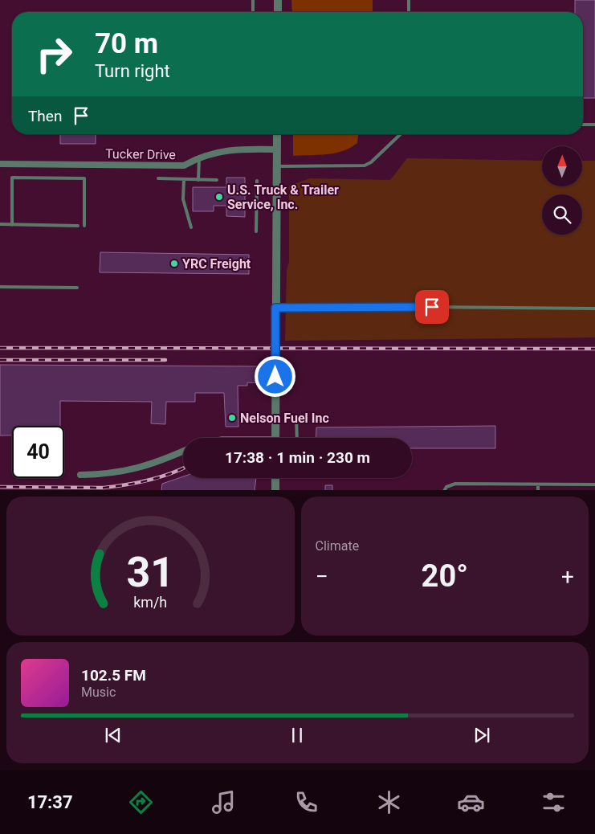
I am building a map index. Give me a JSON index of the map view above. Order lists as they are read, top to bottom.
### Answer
{
  "streets": {
    "street": ["Tucker Drive"]
  },
  "places": ["U.S. Truck & Trailer Service, Inc.", "YRC Freight", "Nelson Fuel Inc"],
  "north": "top",
  "page": {
    "turn": ["70 m", "Turn right"],
    "then": "Then",
    "limit": "40",
    "trip": "17:38 · 1 min · 230 m",
    "tile": "Climate",
    "heat": ["−", "20°", "+"],
    "song": ["102.5 FM", "Music"],
    "tabs": "17:37",
    "gauge": ["31", "km/h"]
  }
}
